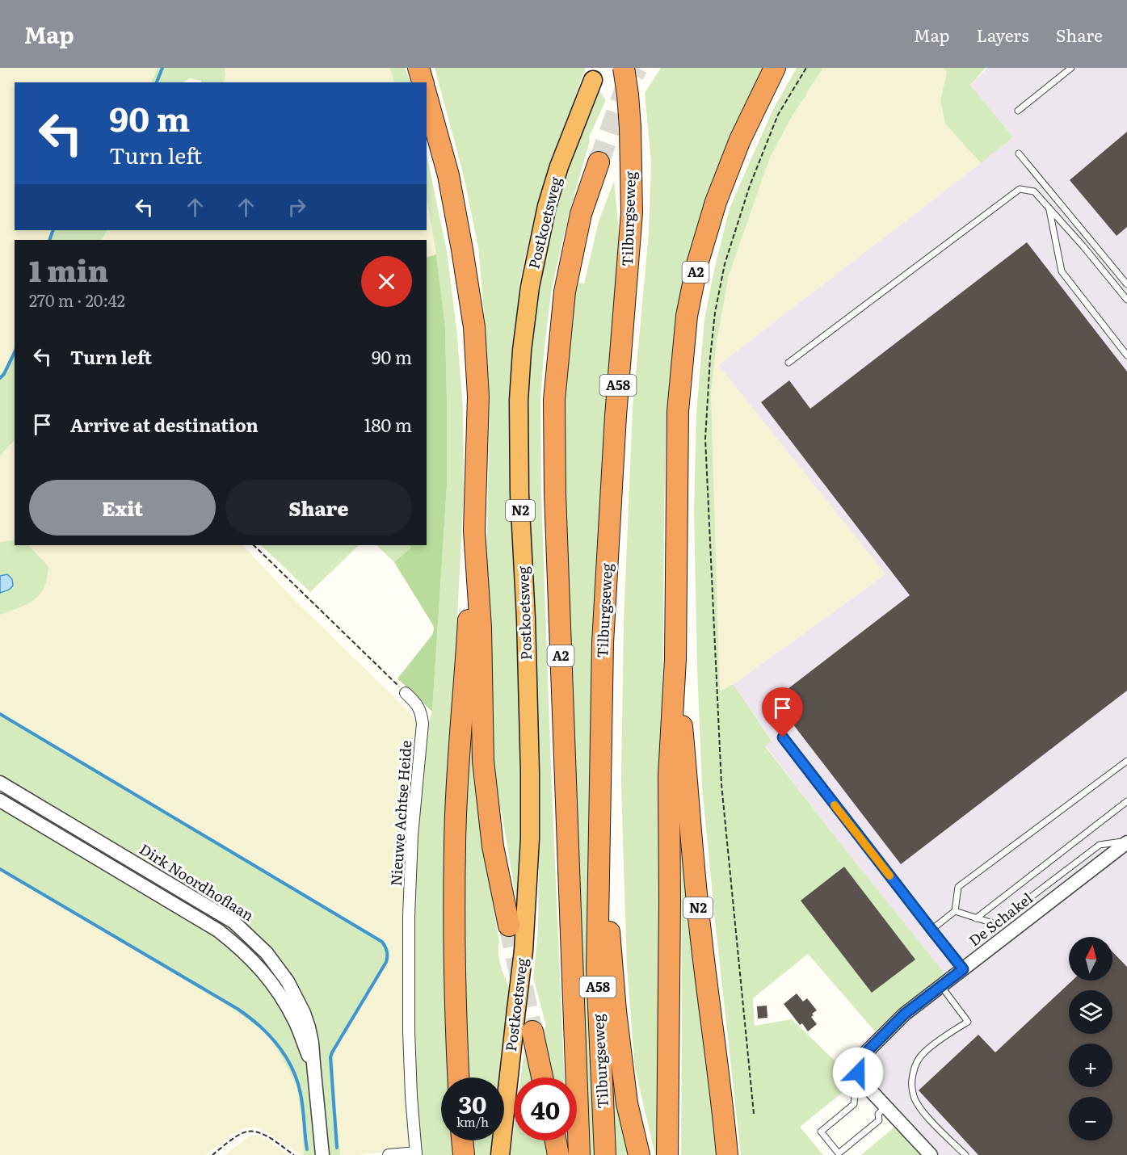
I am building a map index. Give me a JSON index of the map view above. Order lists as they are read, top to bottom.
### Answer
{
  "streets": {
    "highway": [
      "Tilburgseweg",
      "Postkoetsweg",
      "A2",
      "A58",
      "N2"
    ],
    "street": ["Nieuwe Achtse Heide", "Dirk Noordhoflaan", "De Schakel"]
  },
  "crossings": [
    ["A2", "N2"]
  ],
  "north": "top",
  "page": {
    "header": "Map",
    "nav": ["Map", "Layers", "Share"],
    "turn": ["90 m", "Turn left"],
    "heading": ["1 min", "270 m · 20:42"],
    "list": [
      {
        "name": "Turn left",
        "value": "90 m"
      },
      {
        "name": "Arrive at destination",
        "value": "180 m"
      }
    ],
    "buttons": ["Exit", "Share"],
    "map_buttons": ["+", "−"],
    "speed": "30 km/h",
    "limit": "40"
  }
}
